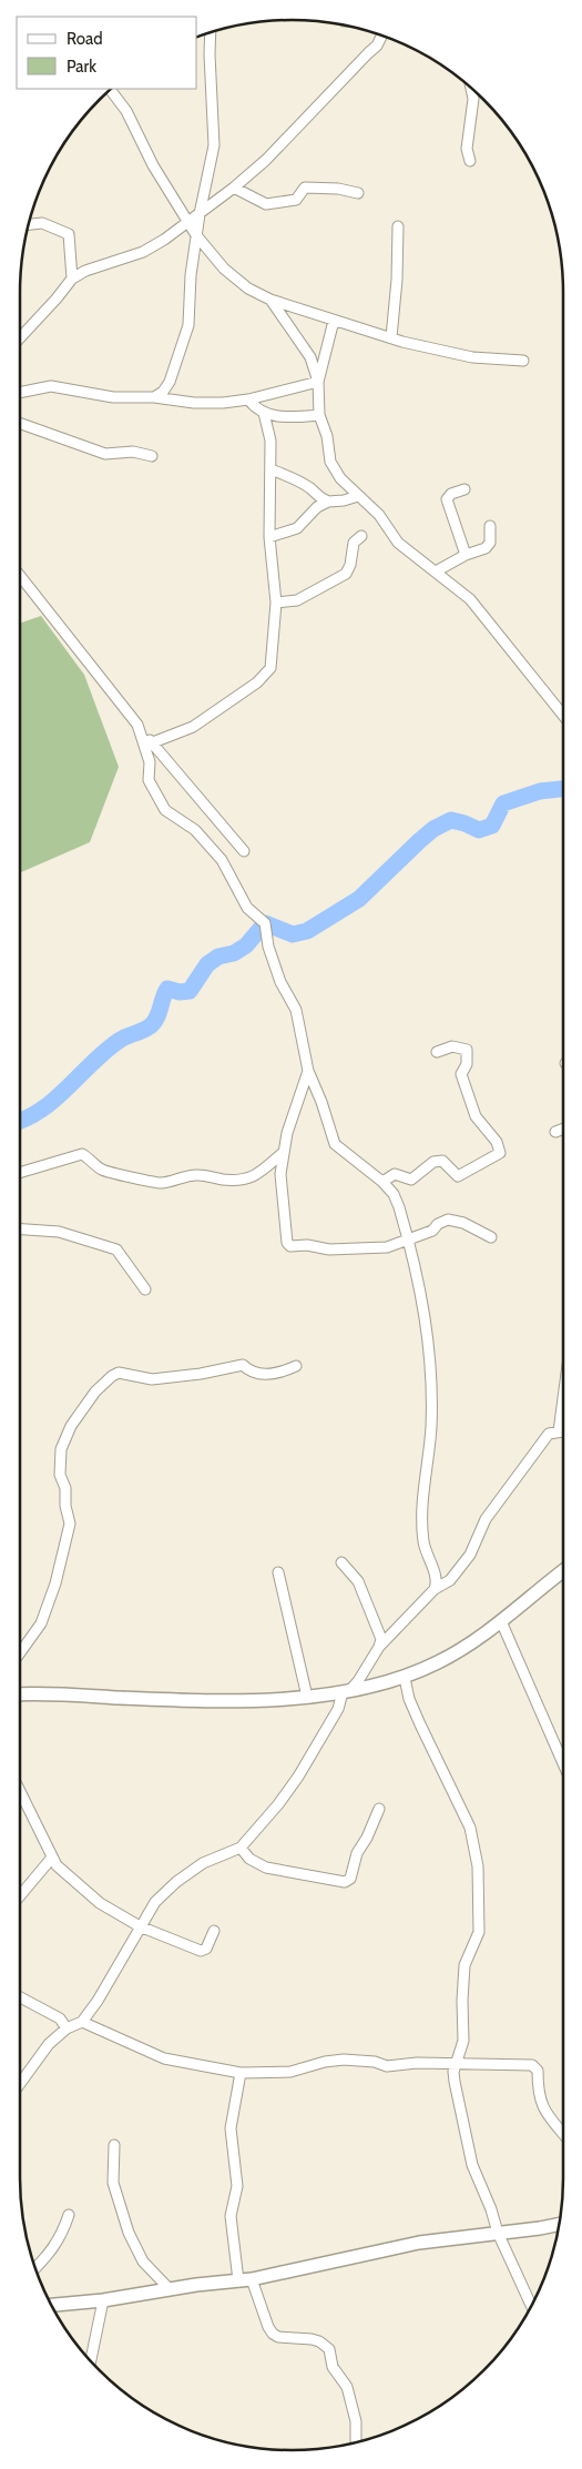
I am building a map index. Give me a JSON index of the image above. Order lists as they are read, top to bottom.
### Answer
{
  "legend": ["Road", "Park"]
}
